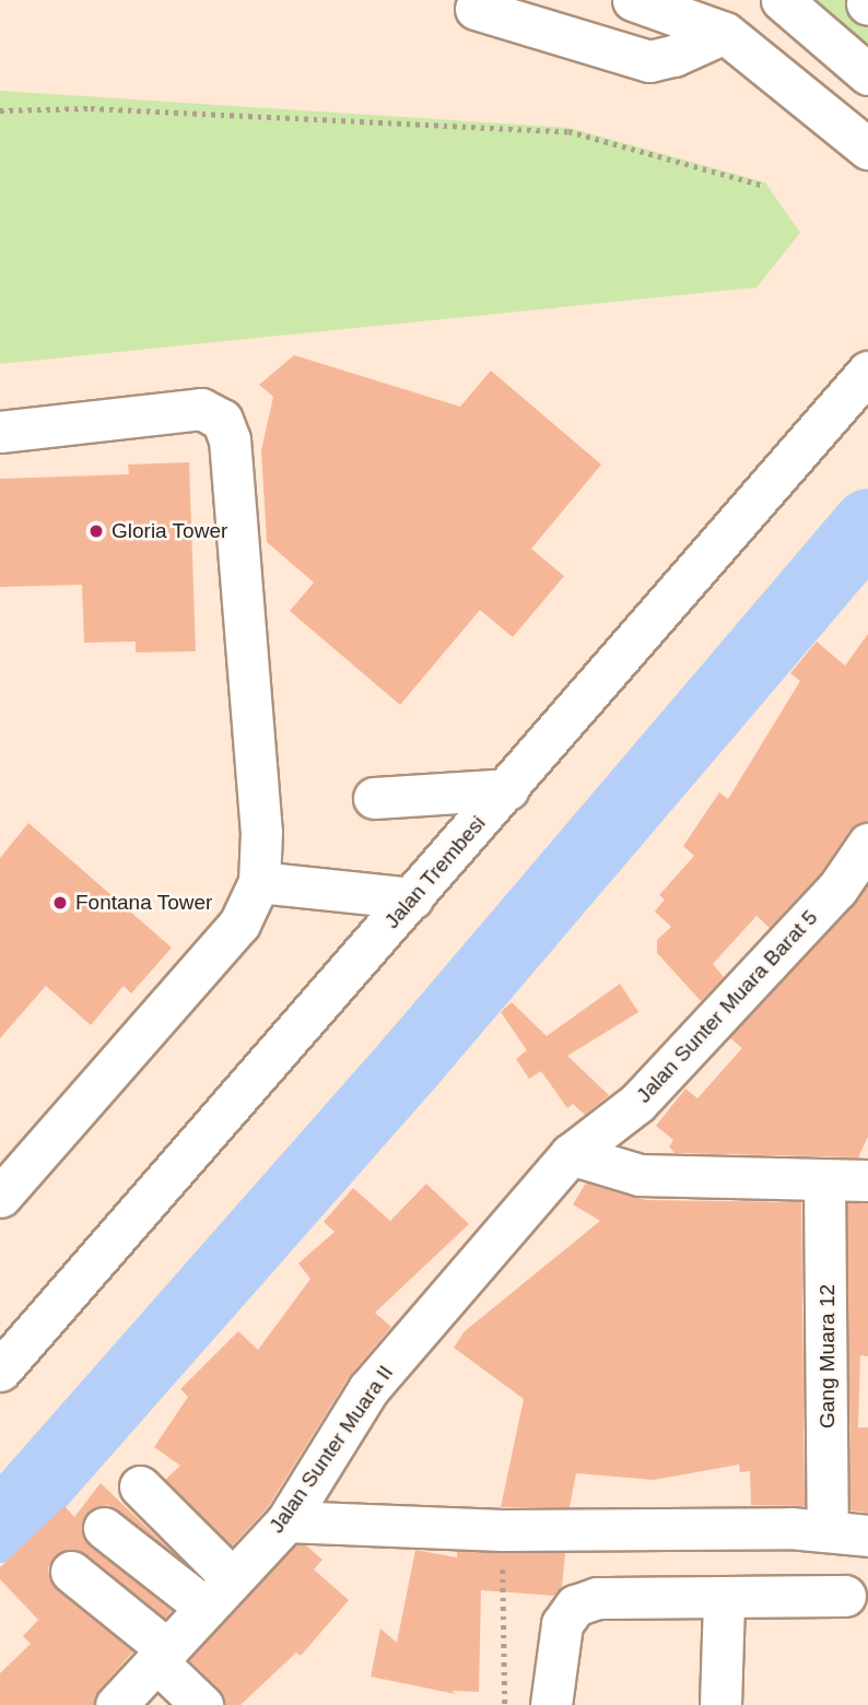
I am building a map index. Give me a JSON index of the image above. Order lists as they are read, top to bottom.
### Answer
{
  "streets": {
    "street": [
      "Jalan Trembesi",
      "Jalan Sunter Muara Barat 5",
      "Gang Muara 12",
      "Jalan Sunter Muara II"
    ]
  },
  "crossings": [
    ["Jalan Sunter Muara Barat 5", "Jalan Sunter Muara II"]
  ],
  "places": ["Gloria Tower", "Fontana Tower"]
}
